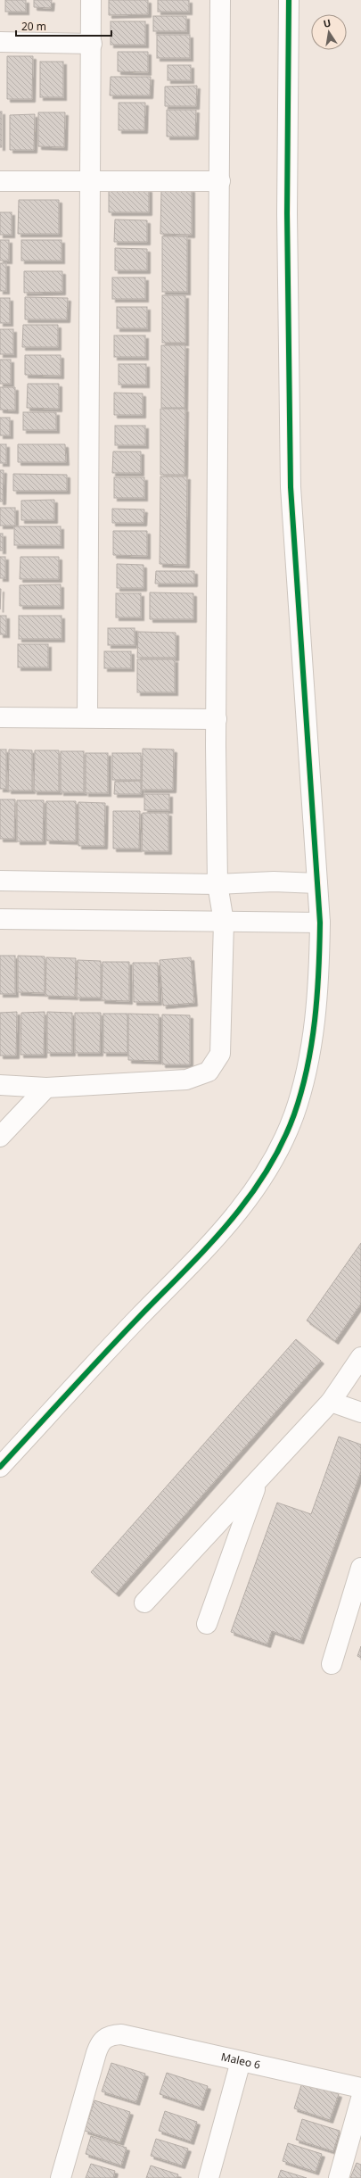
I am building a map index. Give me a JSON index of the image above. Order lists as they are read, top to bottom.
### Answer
{
  "streets": {
    "street": ["Maleo 6"]
  },
  "scale_bar": "20 m",
  "north": "top"
}
